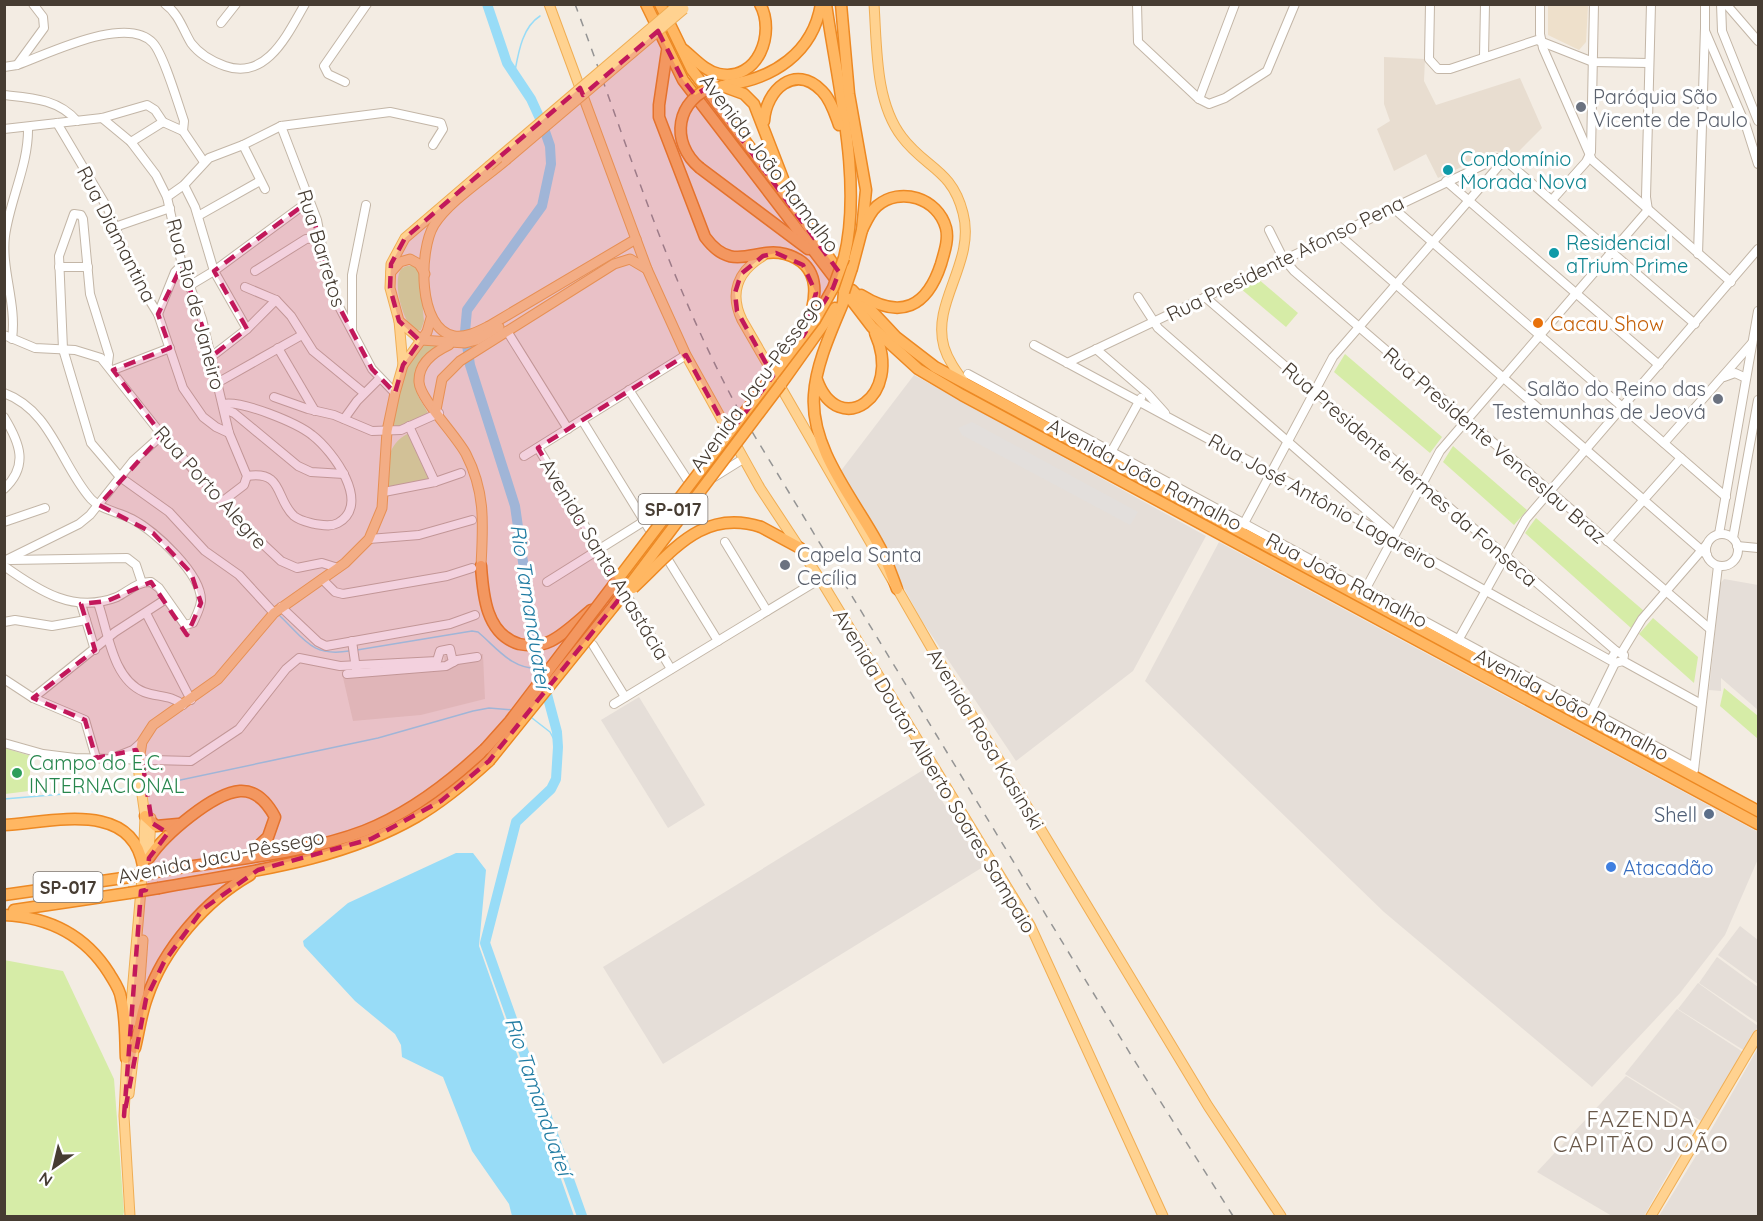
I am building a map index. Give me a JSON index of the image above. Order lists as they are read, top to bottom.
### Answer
{
  "streets": {
    "highway": ["Avenida João Ramalho", "Avenida Jacu-Pêssego", "SP-017"],
    "main road": ["Avenida Rosa Kasinski", "Avenida Doutor Alberto Soares Sampaio"],
    "street": [
      "Rua Diamantina",
      "Rua Barretos",
      "Rua Presidente Afonso Pena",
      "Rua Rio de Janeiro",
      "Rua Presidente Venceslau Braz",
      "Rua Presidente Hermes da Fonseca",
      "Rua Porto Alegre",
      "Rua José Antônio Lagareiro",
      "Avenida Santa Anastácia"
    ]
  },
  "crossings": [
    ["Avenida João Ramalho", "Avenida Jacu-Pêssego"],
    ["Avenida João Ramalho", "SP-017"],
    ["Rua Diamantina", "Rua Rio de Janeiro"],
    ["Rua Presidente Afonso Pena", "Rua Presidente Venceslau Braz"],
    ["Rua Presidente Afonso Pena", "Rua Presidente Hermes da Fonseca"],
    ["Rua Presidente Afonso Pena", "Rua José Antônio Lagareiro"],
    ["Avenida Jacu-Pêssego", "SP-017"]
  ],
  "districts": ["FAZENDA CAPITÃO JOÃO"],
  "water": ["Rio Tamanduateí"],
  "places": [
    "Paróquia São Vicente de Paulo",
    "Condomínio Morada Nova",
    "Residencial aTrium Prime",
    "Cacau Show",
    "Salão do Reino das Testemunhas de Jeová",
    "Capela Santa Cecília",
    "Campo do E.C. INTERNACIONAL",
    "Shell",
    "Atacadão"
  ],
  "north": "bottom left"
}
